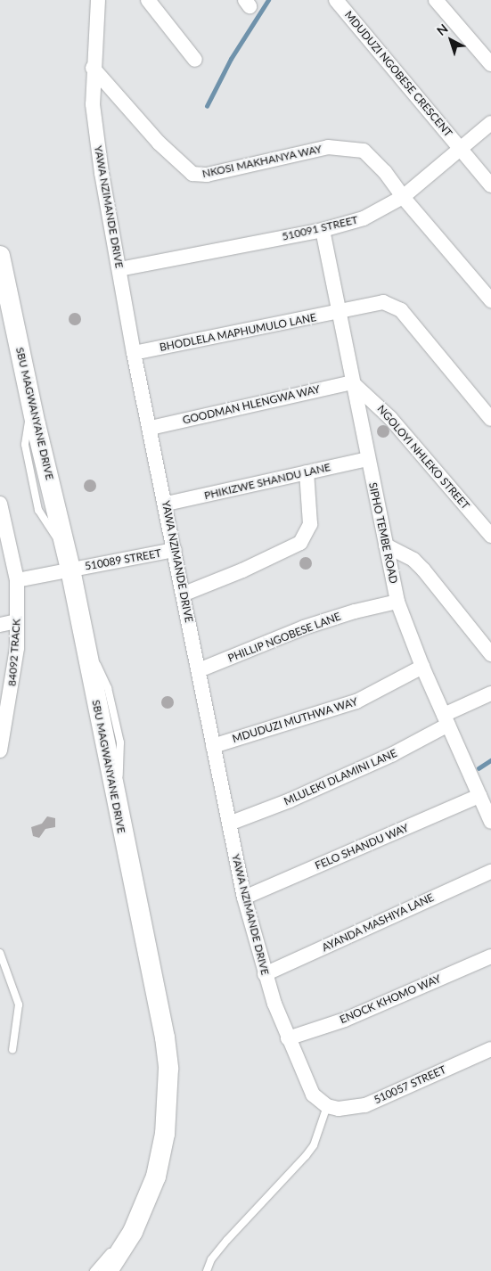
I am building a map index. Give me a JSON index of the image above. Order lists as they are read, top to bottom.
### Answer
{
  "streets": {
    "main road": ["SBU MAGWANYANE DRIVE"],
    "street": [
      "MDUDUZI NGOBESE CRESCENT",
      "NKOSI MAKHANYA WAY",
      "YAWA NZIMANDE DRIVE",
      "510091 STREET",
      "BHODLELA MAPHUMULO LANE",
      "GOODMAN HLENGWA WAY",
      "NGOLOYI NHLEKO STREET",
      "PHIKIZWE SHANDU LANE",
      "SIPHO TEMBE ROAD",
      "510089 STREET",
      "PHILLIP NGOBESE LANE",
      "84092 TRACK",
      "MDUDUZI MUTHWA WAY",
      "MLULEKI DLAMINI LANE",
      "FELO SHANDU WAY",
      "AYANDA MASHIYA LANE",
      "ENOCK KHOMO WAY",
      "510057 STREET"
    ]
  },
  "crossings": [
    ["MDUDUZI NGOBESE CRESCENT", "510091 STREET"],
    ["NKOSI MAKHANYA WAY", "YAWA NZIMANDE DRIVE"],
    ["NKOSI MAKHANYA WAY", "510091 STREET"],
    ["YAWA NZIMANDE DRIVE", "510091 STREET"],
    ["YAWA NZIMANDE DRIVE", "BHODLELA MAPHUMULO LANE"],
    ["YAWA NZIMANDE DRIVE", "GOODMAN HLENGWA WAY"],
    ["YAWA NZIMANDE DRIVE", "PHIKIZWE SHANDU LANE"],
    ["YAWA NZIMANDE DRIVE", "510089 STREET"],
    ["YAWA NZIMANDE DRIVE", "PHILLIP NGOBESE LANE"],
    ["YAWA NZIMANDE DRIVE", "MDUDUZI MUTHWA WAY"],
    ["YAWA NZIMANDE DRIVE", "MLULEKI DLAMINI LANE"],
    ["YAWA NZIMANDE DRIVE", "FELO SHANDU WAY"],
    ["YAWA NZIMANDE DRIVE", "AYANDA MASHIYA LANE"],
    ["YAWA NZIMANDE DRIVE", "ENOCK KHOMO WAY"],
    ["YAWA NZIMANDE DRIVE", "510057 STREET"],
    ["510091 STREET", "SIPHO TEMBE ROAD"],
    ["BHODLELA MAPHUMULO LANE", "SIPHO TEMBE ROAD"],
    ["GOODMAN HLENGWA WAY", "NGOLOYI NHLEKO STREET"],
    ["GOODMAN HLENGWA WAY", "SIPHO TEMBE ROAD"],
    ["SBU MAGWANYANE DRIVE", "510089 STREET"],
    ["NGOLOYI NHLEKO STREET", "SIPHO TEMBE ROAD"],
    ["PHIKIZWE SHANDU LANE", "SIPHO TEMBE ROAD"],
    ["SIPHO TEMBE ROAD", "PHILLIP NGOBESE LANE"],
    ["SIPHO TEMBE ROAD", "MDUDUZI MUTHWA WAY"],
    ["SIPHO TEMBE ROAD", "MLULEKI DLAMINI LANE"],
    ["SIPHO TEMBE ROAD", "FELO SHANDU WAY"],
    ["510089 STREET", "84092 TRACK"]
  ],
  "north": "top left"
}
